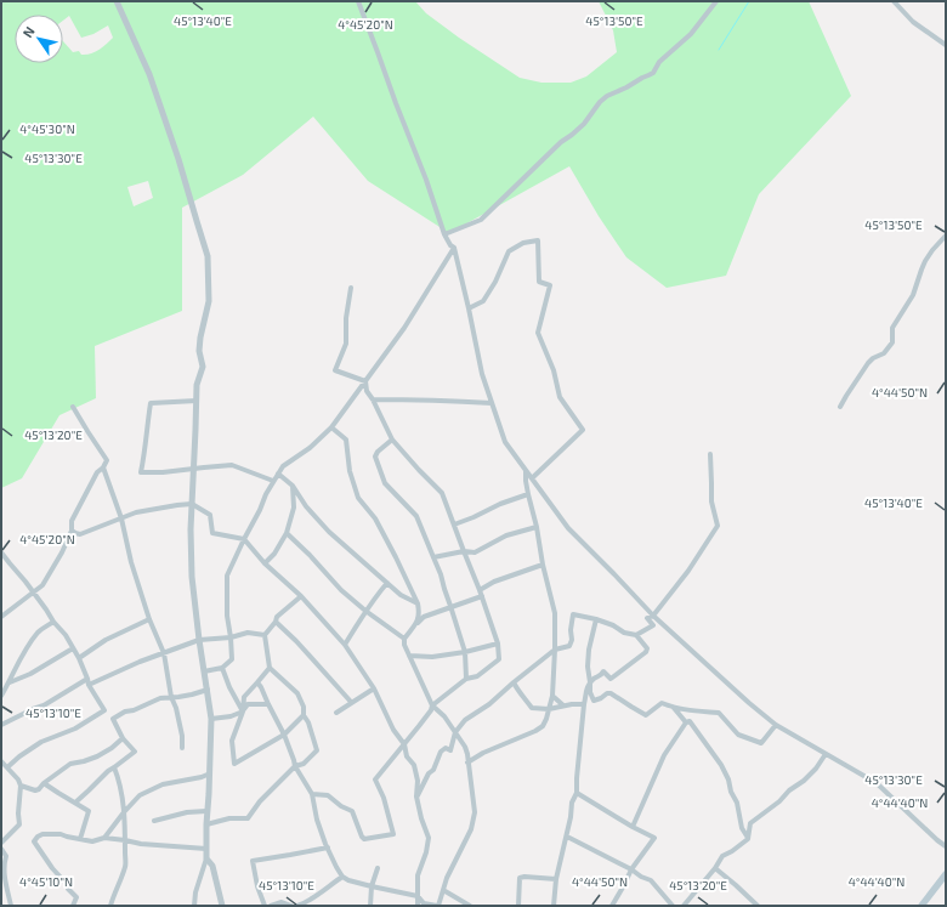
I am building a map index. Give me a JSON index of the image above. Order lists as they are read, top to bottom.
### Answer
{
  "north": "top left",
  "coordinates": [
    "45°13'40\"E",
    "45°13'50\"E",
    "4°45'20\"N",
    "4°45'30\"N",
    "45°13'30\"E",
    "4°44'50\"N",
    "45°13'20\"E",
    "45°13'10\"E",
    "4°44'40\"N",
    "4°45'10\"N"
  ]
}
